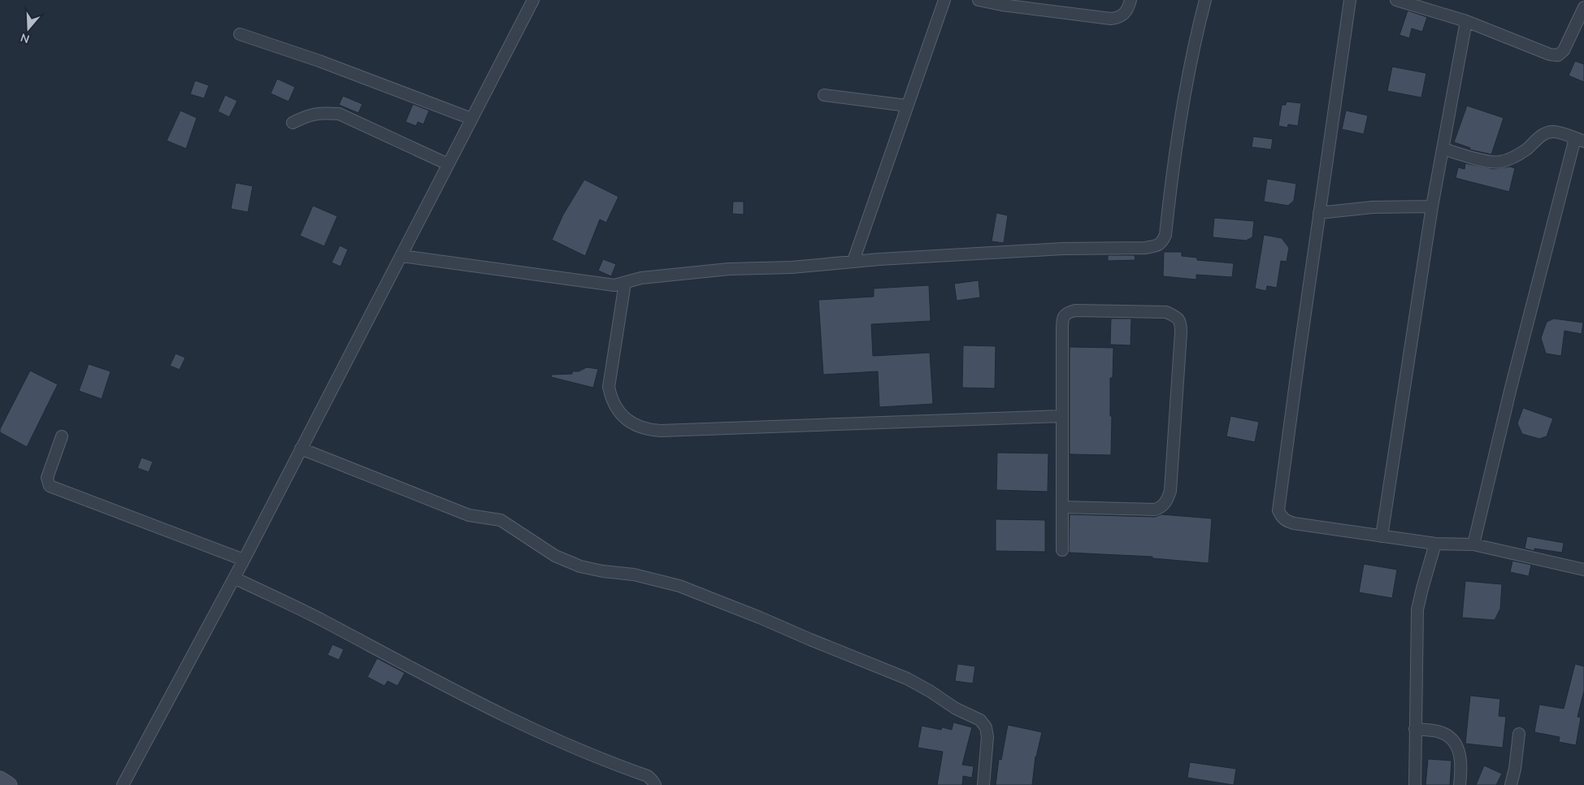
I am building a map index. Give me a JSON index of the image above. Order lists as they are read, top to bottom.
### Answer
{
  "north": "bottom"
}
